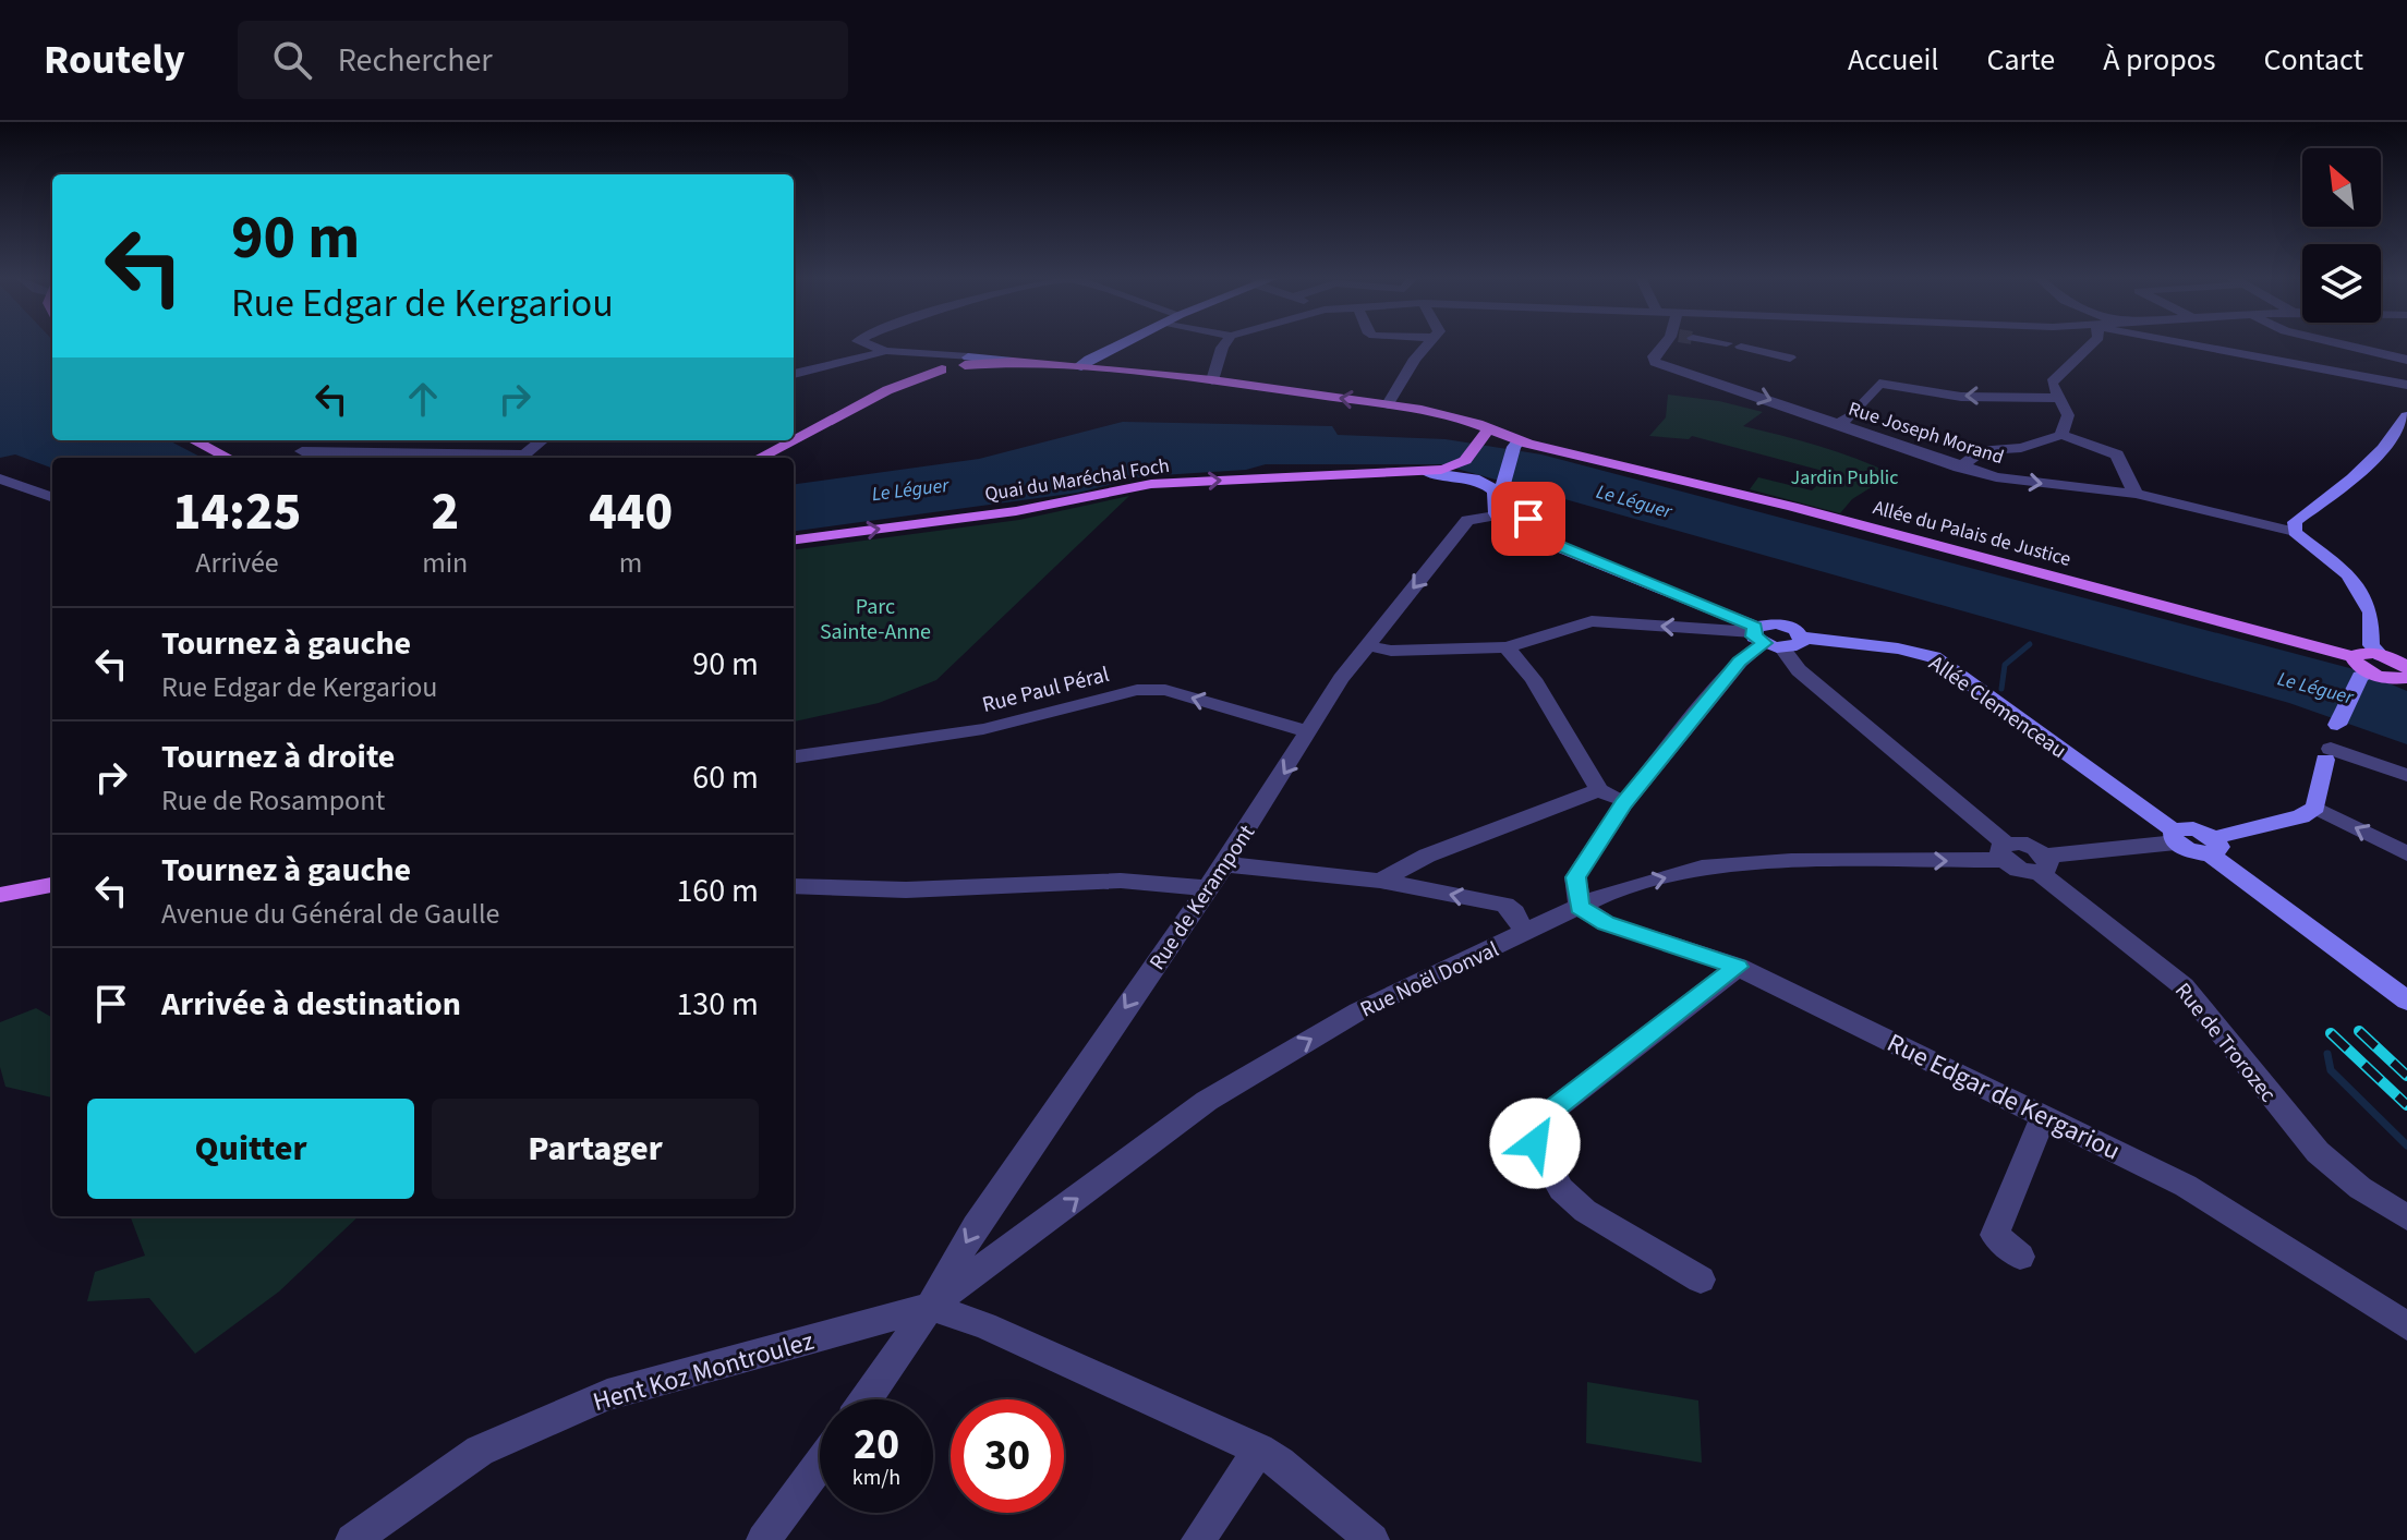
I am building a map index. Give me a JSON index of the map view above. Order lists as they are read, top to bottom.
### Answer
{
  "streets": {
    "main road": ["Quai du Maréchal Foch", "Allée du Palais de Justice", "Allée Clemenceau"],
    "street": [
      "Rue Joseph Morand",
      "Rue Paul Péral",
      "Rue de Kerampont",
      "Rue Noël Donval",
      "Rue de Trorozec",
      "Rue Edgar de Kergariou",
      "Hent Koz Montroulez"
    ]
  },
  "crossings": [
    ["Rue Paul Péral", "Rue de Kerampont"],
    ["Allée Clemenceau", "Rue de Kerampont"],
    ["Rue de Kerampont", "Rue Noël Donval"],
    ["Rue de Kerampont", "Hent Koz Montroulez"],
    ["Rue Noël Donval", "Rue Edgar de Kergariou"],
    ["Rue Noël Donval", "Hent Koz Montroulez"]
  ],
  "one_way": ["Rue Joseph Morand", "Rue de Kerampont", "Rue Noël Donval"],
  "water": ["Le Léguer"],
  "parks": ["Jardin Public", "Parc Sainte-Anne"],
  "north": "top left",
  "page": {
    "header": "Routely",
    "search": "Rechercher",
    "nav": [
      "Accueil",
      "Carte",
      "À propos",
      "Contact"
    ],
    "turn": ["90 m", "Rue Edgar de Kergariou"],
    "eta": [
      "14:25",
      "Arrivée",
      "2",
      "min",
      "440",
      "m"
    ],
    "list": [
      {
        "name": "Tournez à gauche",
        "note": "Rue Edgar de Kergariou",
        "value": "90 m"
      },
      {
        "name": "Tournez à droite",
        "note": "Rue de Rosampont",
        "value": "60 m"
      },
      {
        "name": "Tournez à gauche",
        "note": "Avenue du Général de Gaulle",
        "value": "160 m"
      },
      {
        "name": "Arrivée à destination",
        "value": "130 m"
      }
    ],
    "buttons": ["Quitter", "Partager"],
    "speed": "20 km/h",
    "limit": "30"
  }
}
